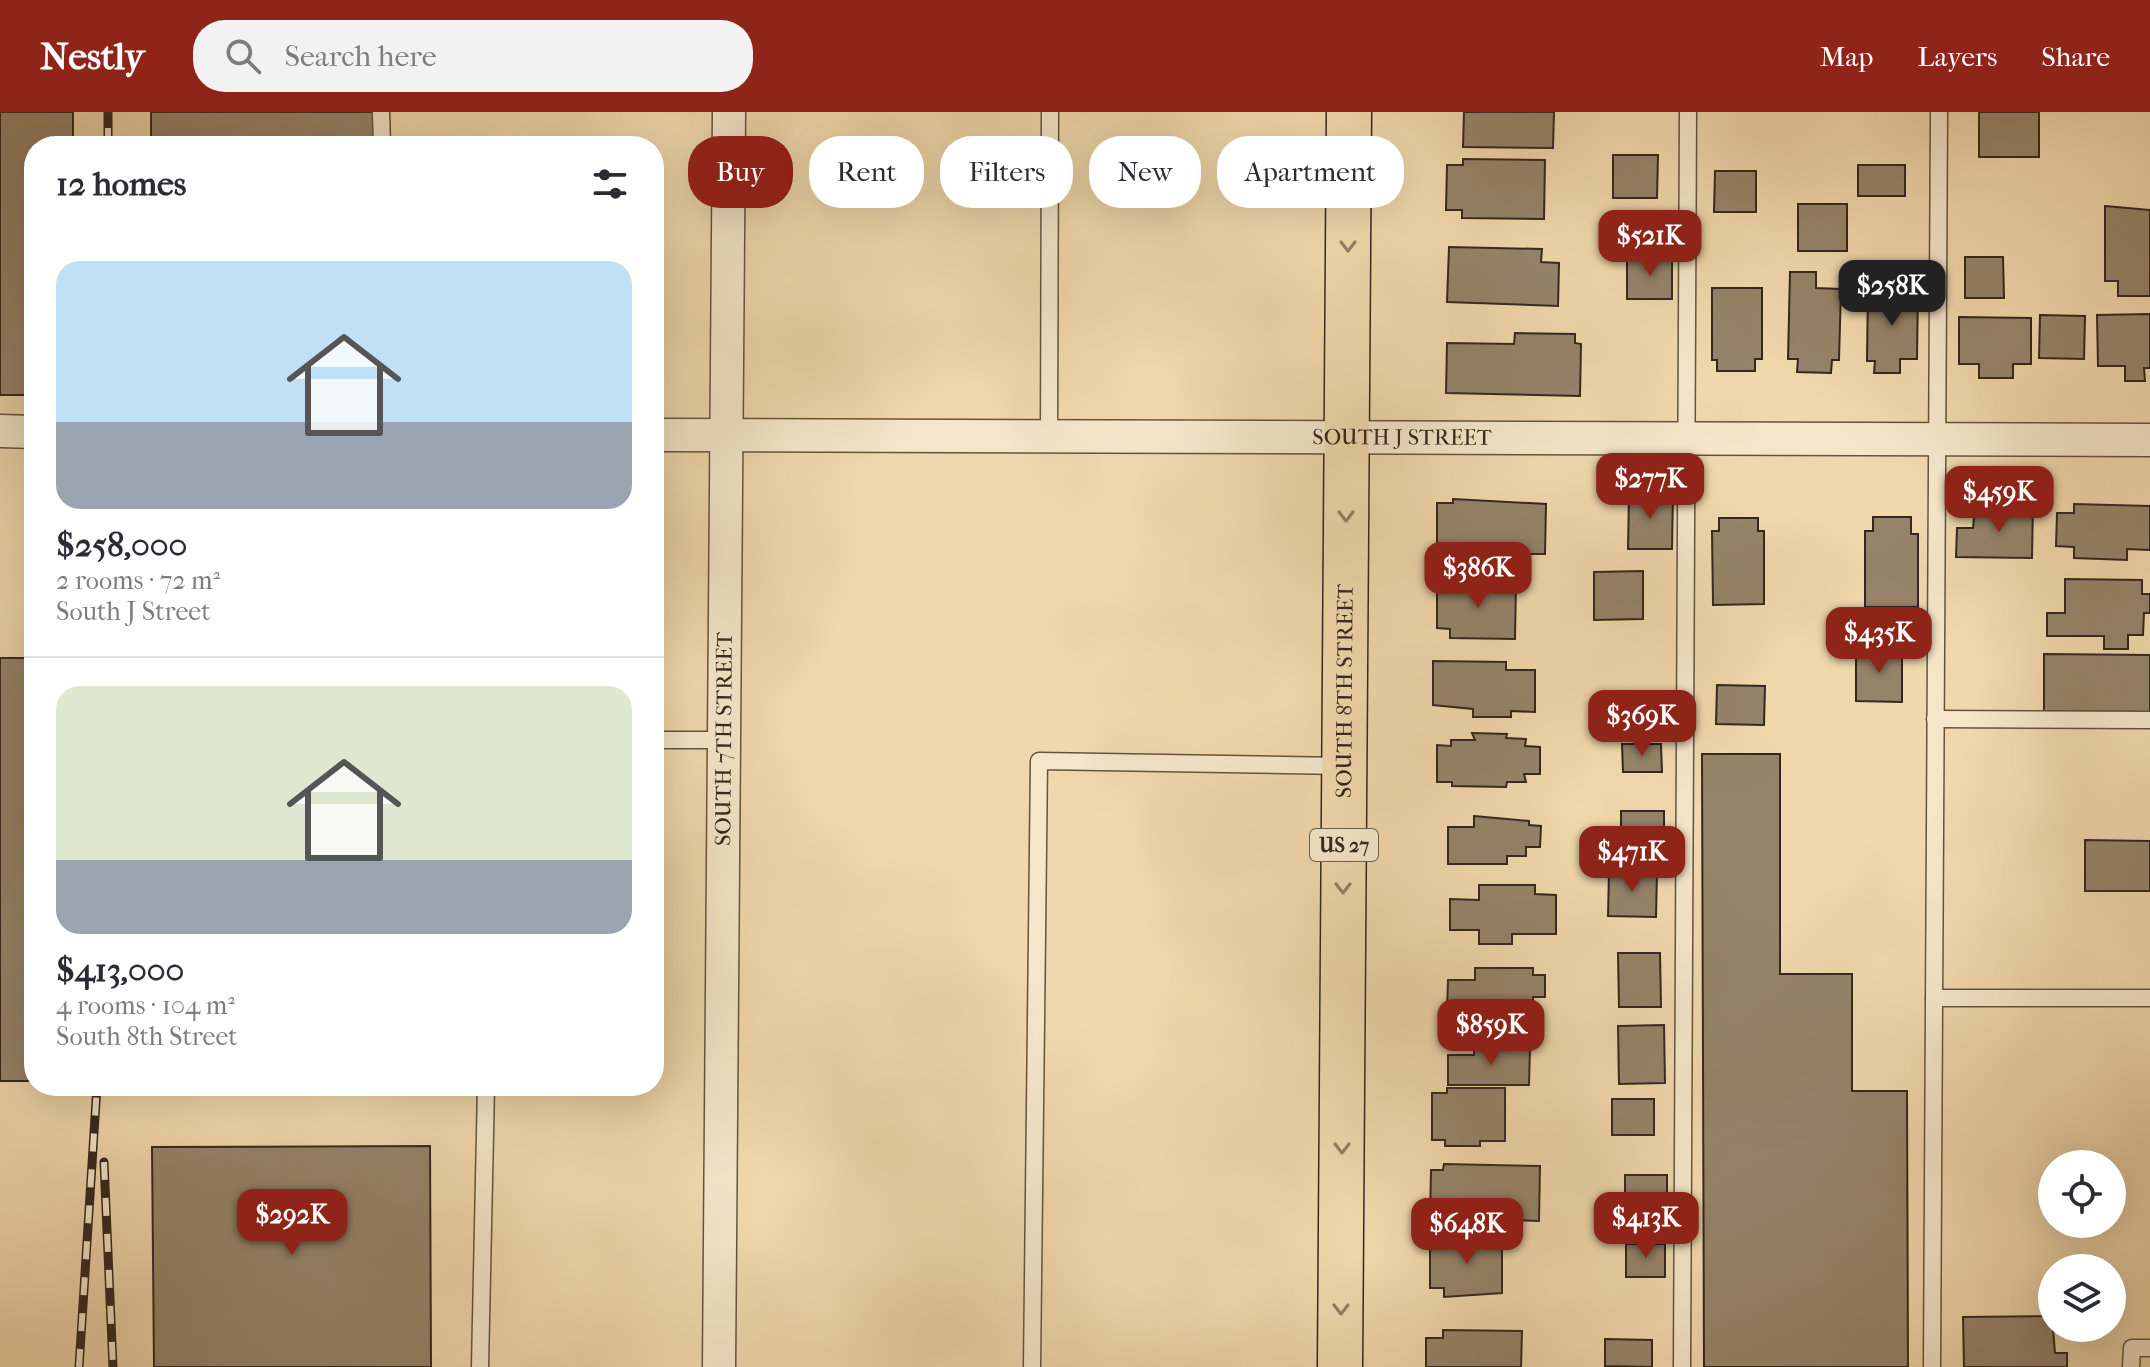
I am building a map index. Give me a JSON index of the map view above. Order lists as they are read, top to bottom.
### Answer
{
  "streets": {
    "highway": ["SOUTH 8TH STREET", "US 27"],
    "street": ["SOUTH J STREET", "SOUTH 7TH STREET"]
  },
  "crossings": [
    ["SOUTH J STREET", "SOUTH 8TH STREET"],
    ["SOUTH J STREET", "SOUTH 7TH STREET"]
  ],
  "one_way": ["SOUTH 8TH STREET"],
  "page": {
    "header": "Nestly",
    "search": "Search here",
    "nav": ["Map", "Layers", "Share"],
    "chip": [
      "Buy",
      "Rent",
      "Filters",
      "New",
      "Apartment"
    ],
    "heading": "12 homes",
    "price": [
      "$521K",
      "$258K",
      "$277K",
      "$459K",
      "$386K",
      "$435K",
      "$369K",
      "$471K",
      "$859K",
      "$292K",
      "$413K",
      "$648K"
    ],
    "list": [
      {
        "name": "$258,000",
        "note": "2 rooms · 72 m² · South J Street"
      },
      {
        "name": "$413,000",
        "note": "4 rooms · 104 m² · South 8th Street"
      }
    ]
  }
}
